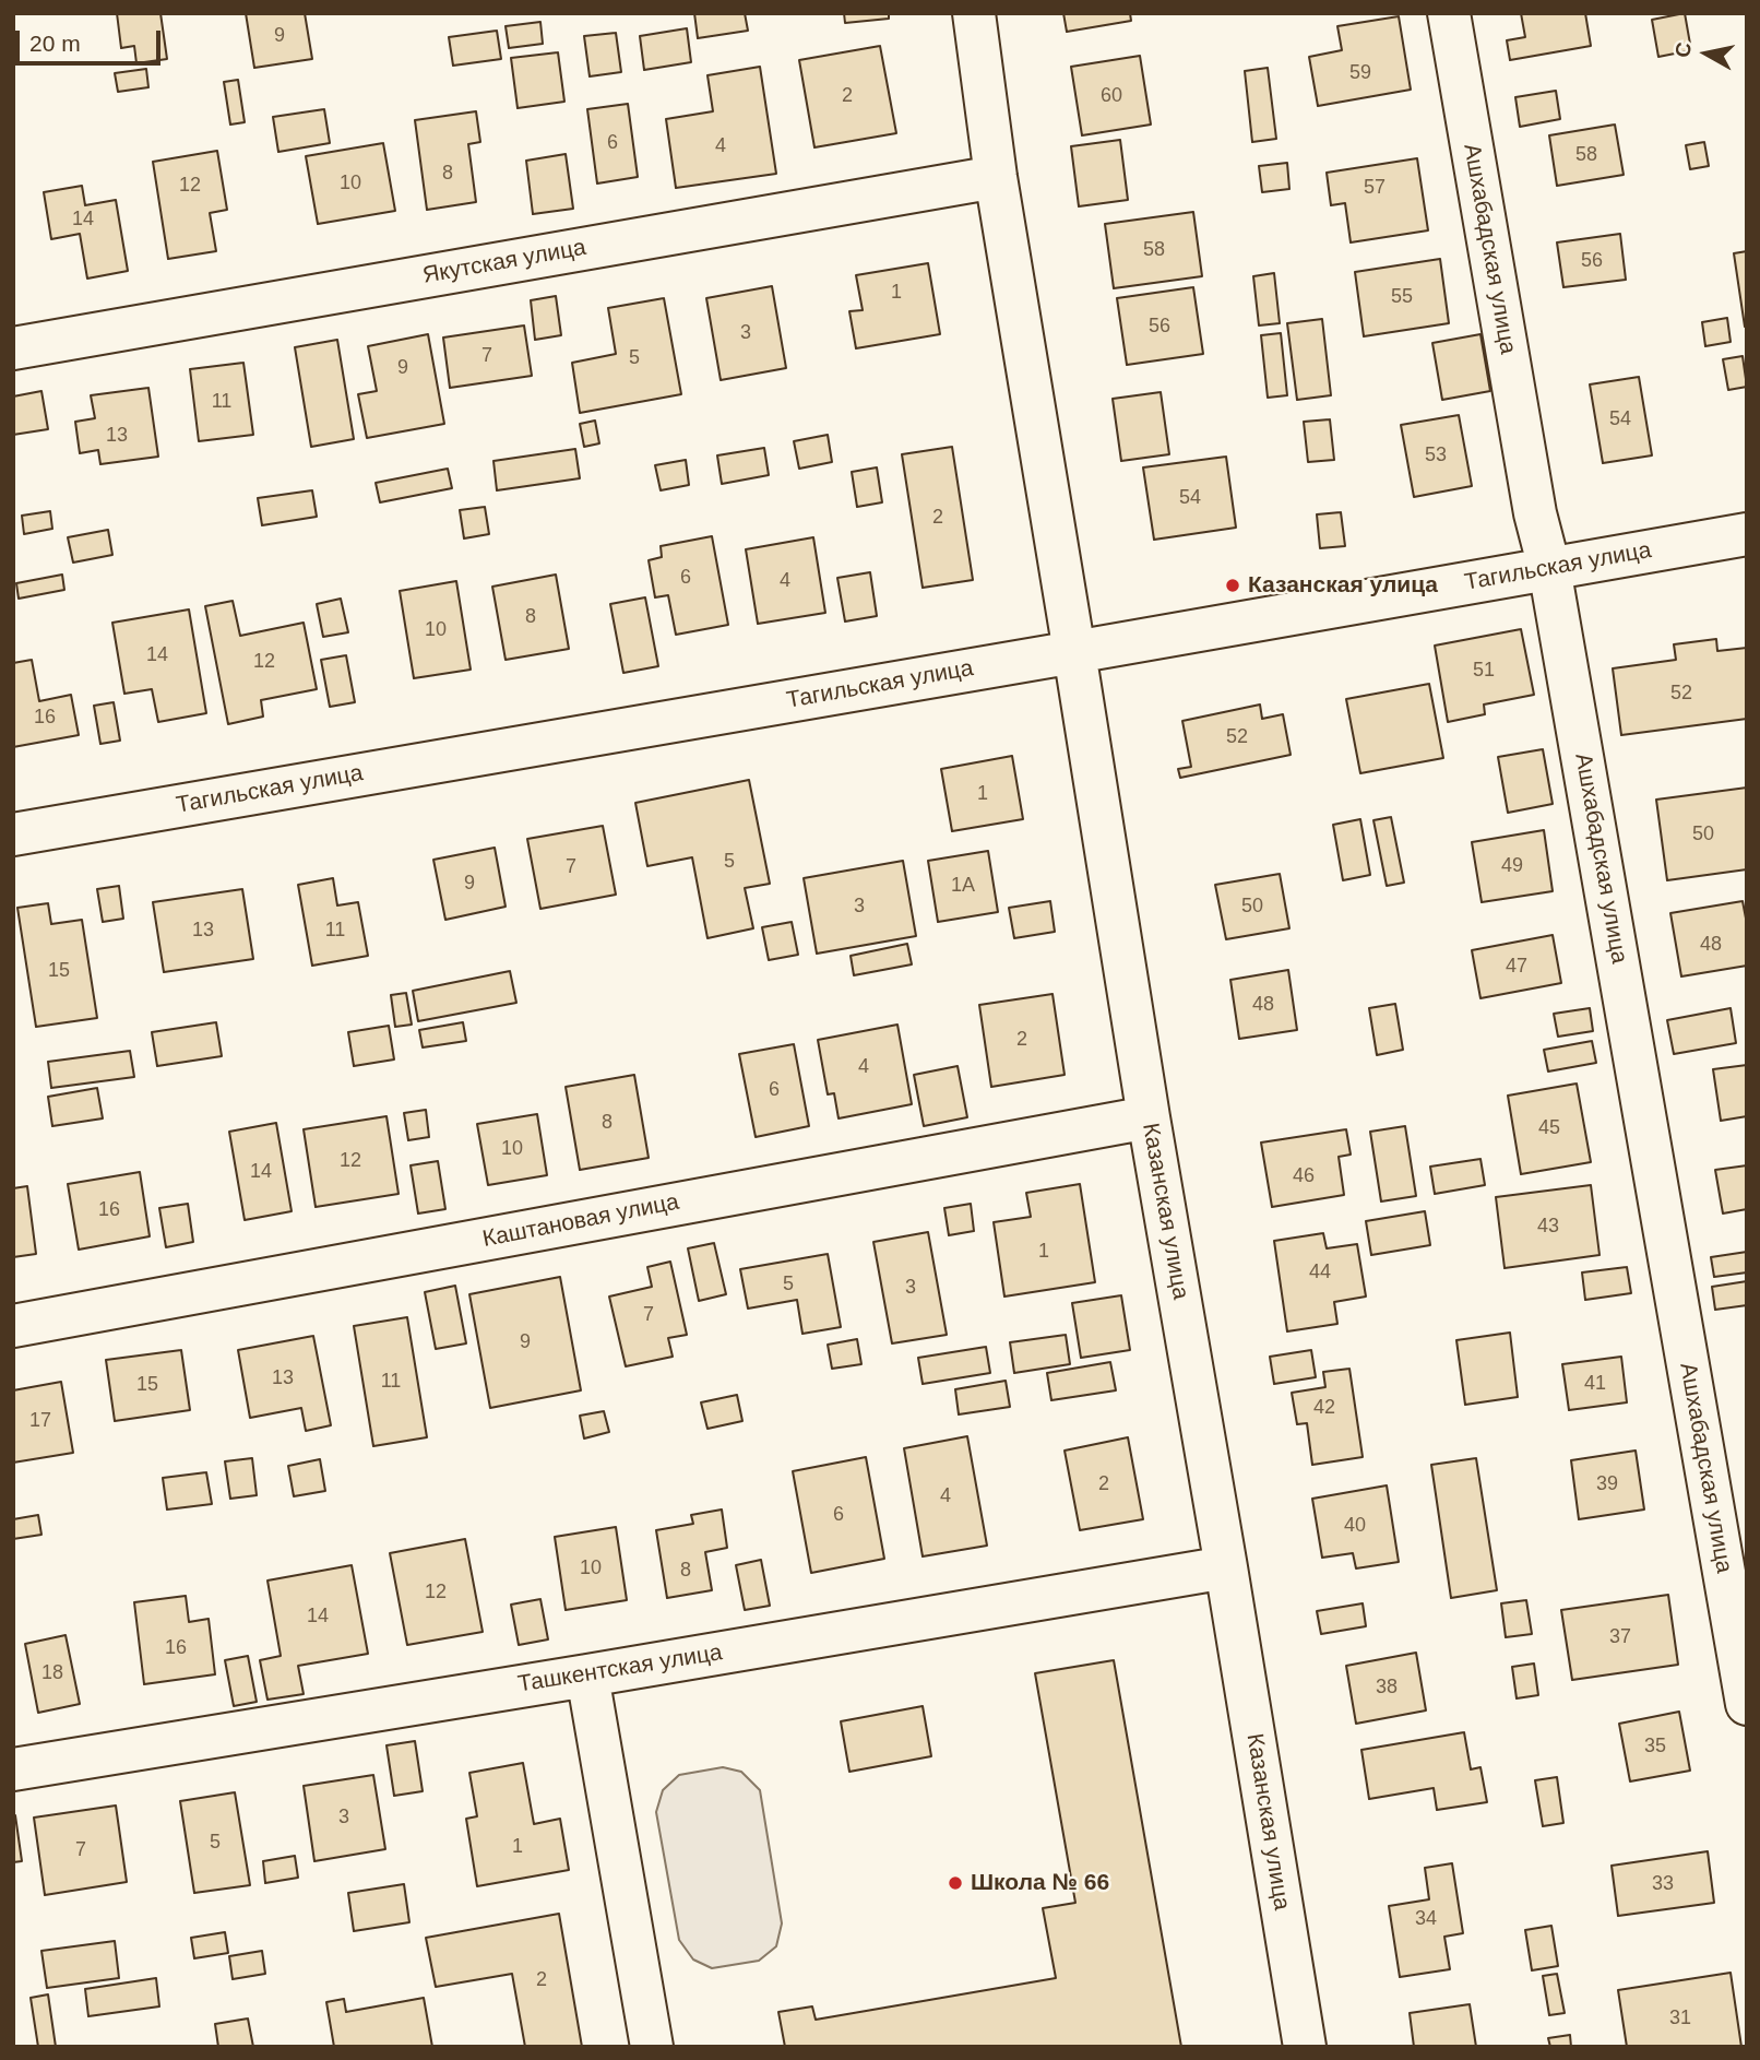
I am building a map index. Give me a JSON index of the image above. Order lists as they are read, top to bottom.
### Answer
{
  "streets": {
    "street": [
      "Ашхабадская улица",
      "Якутская улица",
      "Тагильская улица",
      "Казанская улица",
      "Каштановая улица",
      "Ташкентская улица"
    ]
  },
  "crossings": [
    ["Ашхабадская улица", "Тагильская улица"],
    ["Якутская улица", "Казанская улица"],
    ["Тагильская улица", "Казанская улица"],
    ["Казанская улица", "Каштановая улица"],
    ["Казанская улица", "Ташкентская улица"]
  ],
  "places": ["Казанская улица", "Школа № 66"],
  "house_numbers": [
    "9",
    "59",
    "2",
    "60",
    "6",
    "4",
    "58",
    "8",
    "10",
    "12",
    "57",
    "14",
    "58",
    "56",
    "1",
    "55",
    "56",
    "3",
    "7",
    "5",
    "9",
    "11",
    "54",
    "13",
    "53",
    "54",
    "2",
    "6",
    "4",
    "8",
    "10",
    "14",
    "12",
    "51",
    "52",
    "16",
    "52",
    "1",
    "50",
    "5",
    "49",
    "7",
    "9",
    "1А",
    "3",
    "50",
    "13",
    "11",
    "48",
    "47",
    "15",
    "48",
    "2",
    "4",
    "6",
    "8",
    "45",
    "10",
    "12",
    "14",
    "46",
    "16",
    "43",
    "1",
    "44",
    "5",
    "3",
    "7",
    "9",
    "13",
    "11",
    "41",
    "15",
    "42",
    "17",
    "2",
    "39",
    "4",
    "6",
    "40",
    "10",
    "8",
    "12",
    "14",
    "37",
    "16",
    "18",
    "38",
    "35",
    "3",
    "5",
    "1",
    "7",
    "33",
    "34",
    "2",
    "31"
  ],
  "scale_bar": "20 m",
  "north": "left"
}
